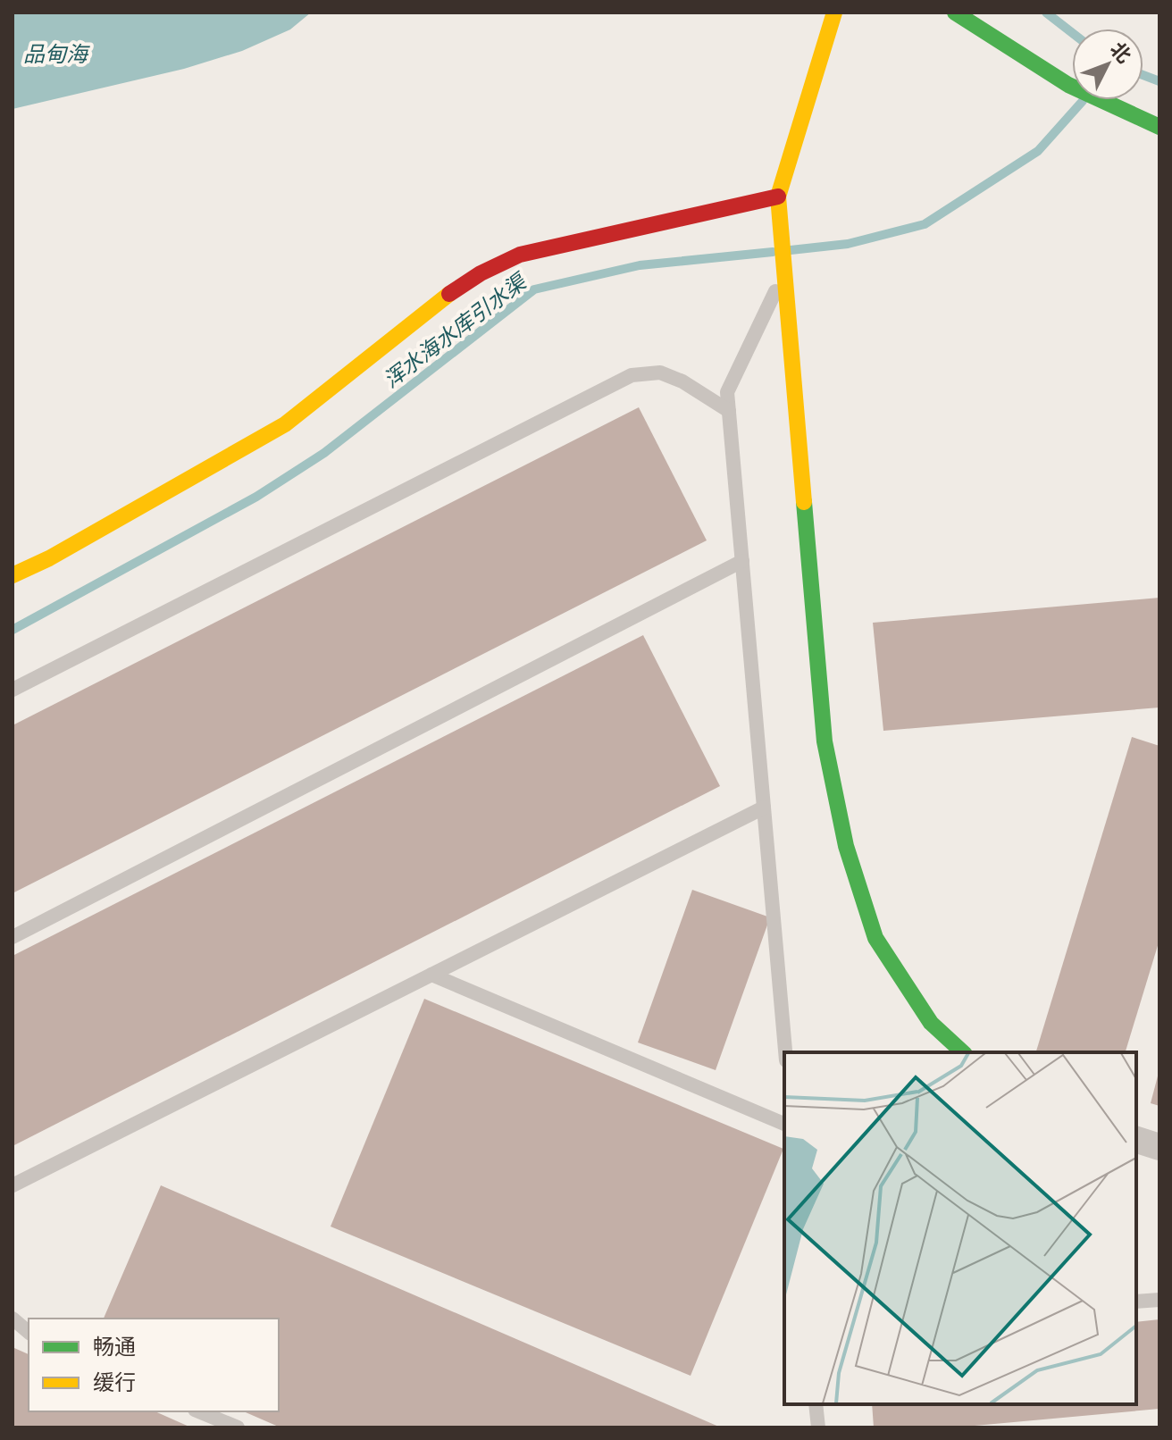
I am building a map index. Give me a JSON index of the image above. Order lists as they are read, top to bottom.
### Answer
{
  "water": ["品甸海", "浑水海水库引水渠"],
  "legend": ["畅通", "缓行"],
  "north": "top right"
}
